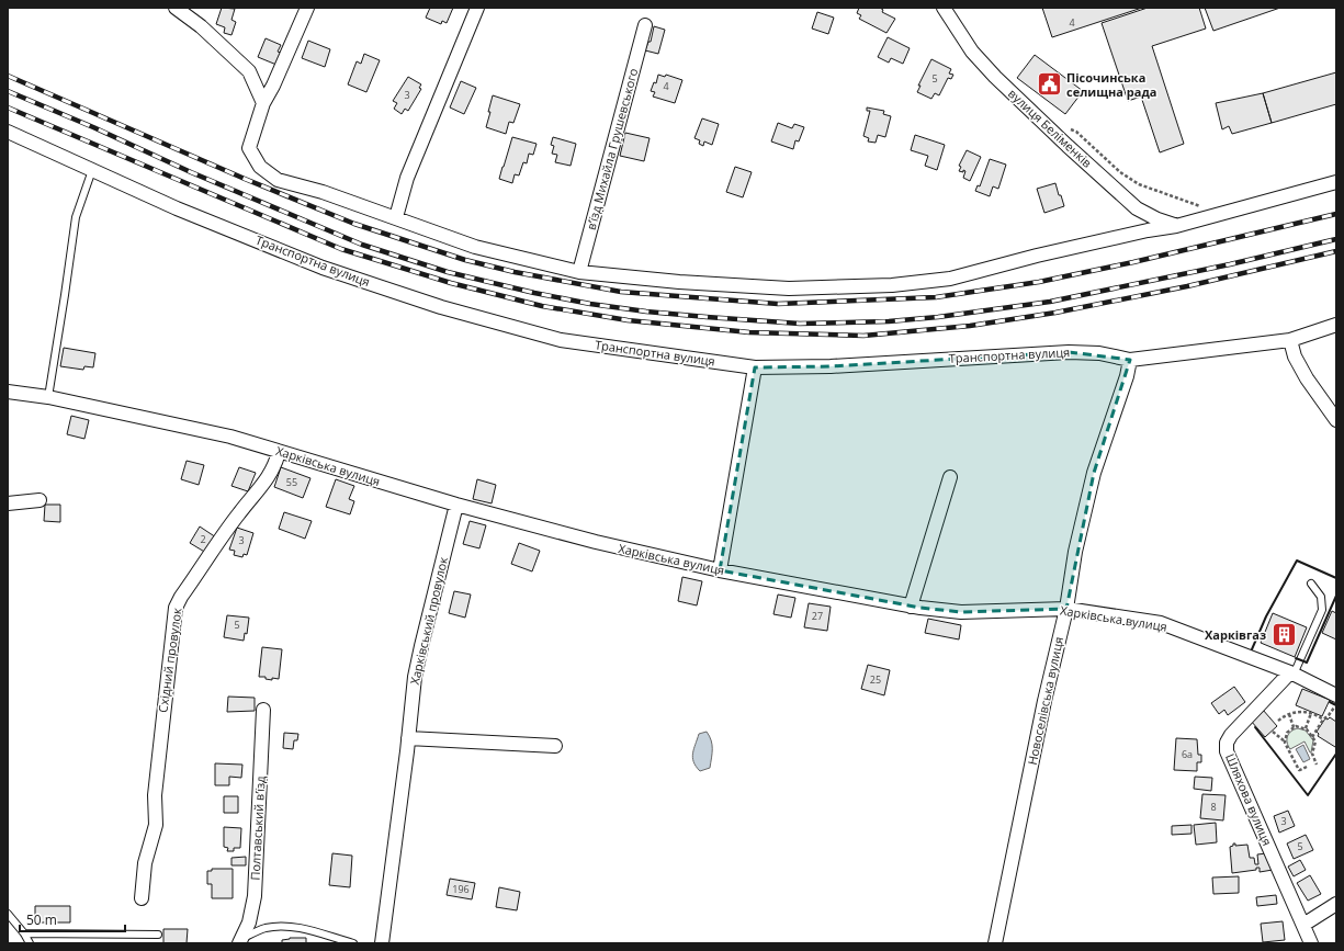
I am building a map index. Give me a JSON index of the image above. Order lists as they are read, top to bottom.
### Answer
{
  "streets": {
    "street": [
      "вулиця Беліменків",
      "в’їзд Михайла Грушевського",
      "Транспортна вулиця",
      "Харківська вулиця",
      "Харківський провулок",
      "Східний провулок",
      "Новоселівська вулиця",
      "Шляхова вулиця",
      "Полтавський в’їзд"
    ]
  },
  "crossings": [
    ["Транспортна вулиця", "Новоселівська вулиця"],
    ["Харківська вулиця", "Харківський провулок"],
    ["Харківська вулиця", "Східний провулок"],
    ["Харківська вулиця", "Новоселівська вулиця"],
    ["Харківська вулиця", "Шляхова вулиця"]
  ],
  "places": {
    "public building": ["Пісочинська селищна рада"],
    "building": ["Харківгаз"]
  },
  "house_numbers": [
    "4",
    "5",
    "4",
    "3",
    "55",
    "2",
    "3",
    "27",
    "5",
    "25",
    "6а",
    "8",
    "3",
    "5",
    "196"
  ],
  "scale_bar": "50 m"
}
